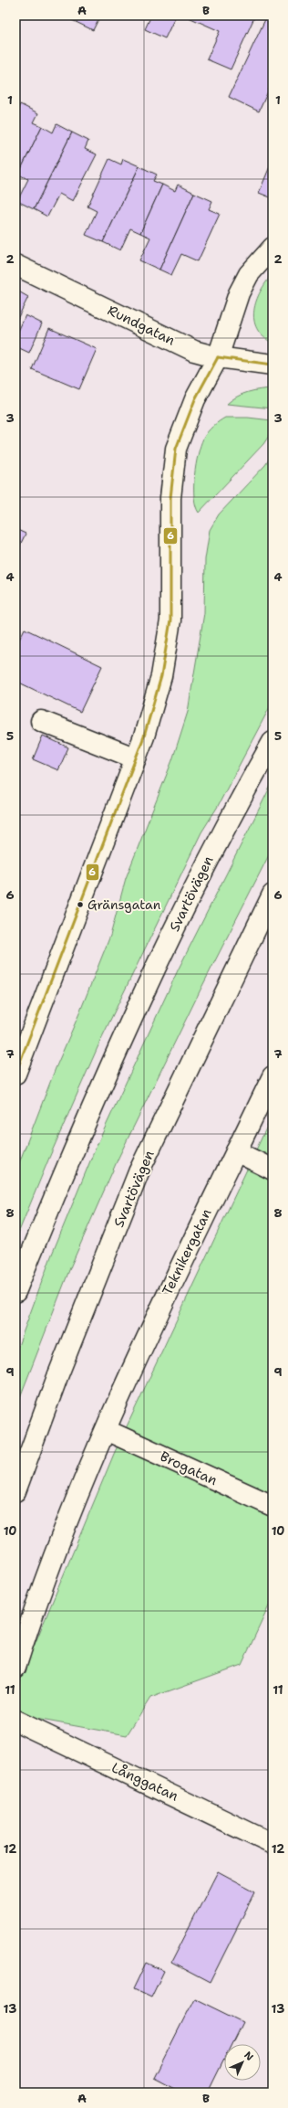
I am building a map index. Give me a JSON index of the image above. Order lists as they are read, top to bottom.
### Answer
{
  "streets": {
    "street": [
      "Rundgatan",
      "Svartövägen",
      "Teknikergatan",
      "Brogatan",
      "Långgatan"
    ]
  },
  "crossings": [
    ["Teknikergatan", "Brogatan"]
  ],
  "places": ["Gränsgatan"],
  "lines": ["transit line 6"],
  "north": "top right",
  "grid": {
    "columns": ["A", "B"],
    "rows": [
      "1",
      "2",
      "3",
      "4",
      "5",
      "6",
      "7",
      "8",
      "9",
      "10",
      "11",
      "12",
      "13"
    ]
  }
}
